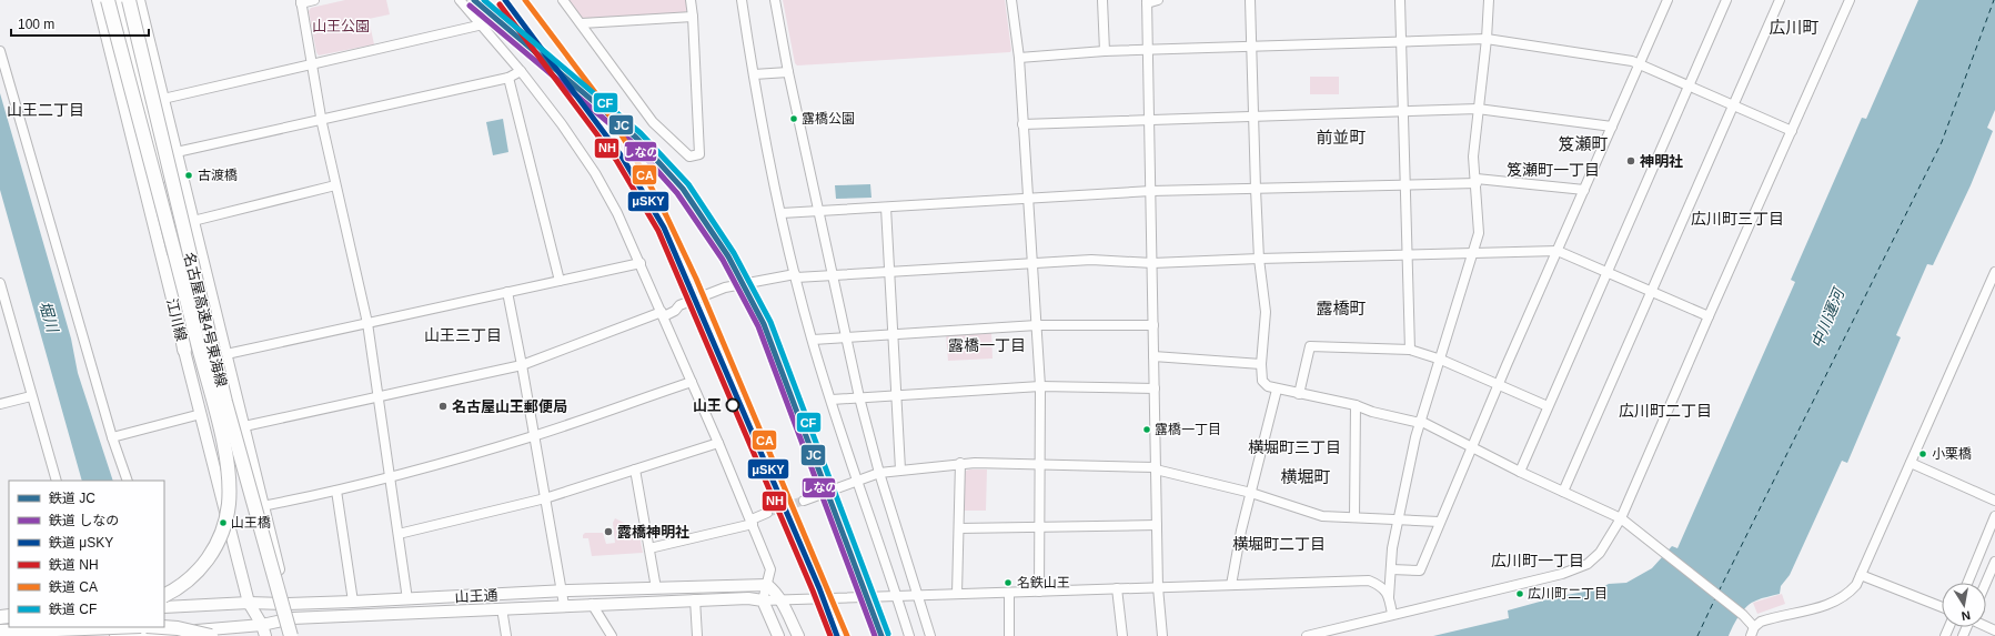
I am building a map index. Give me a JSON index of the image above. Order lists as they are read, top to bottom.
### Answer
{
  "streets": {
    "highway": ["名古屋高速4号東海線"],
    "main road": ["江川線", "山王通"]
  },
  "crossings": [
    ["江川線", "山王通"],
    ["名古屋高速4号東海線", "山王通"]
  ],
  "districts": [
    "広川町",
    "山王二丁目",
    "前並町",
    "笈瀬町",
    "笈瀬町一丁目",
    "広川町三丁目",
    "露橋町",
    "山王三丁目",
    "露橋一丁目",
    "広川町二丁目",
    "横堀町三丁目",
    "横堀町",
    "横堀町二丁目",
    "広川町一丁目"
  ],
  "water": ["堀川", "中川運河"],
  "parks": ["山王公園"],
  "places": [
    "露橋公園",
    "神明社",
    "古渡橋",
    "山王",
    "名古屋山王郵便局",
    "露橋一丁目",
    "小栗橋",
    "山王橋",
    "露橋神明社",
    "名鉄山王",
    "広川町二丁目"
  ],
  "lines": [
    "rail line JC",
    "rail line μSKY",
    "rail line CA",
    "rail line CF",
    "rail line NH",
    "rail line しなの"
  ],
  "legend": [
    "鉄道 JC",
    "鉄道 しなの",
    "鉄道 μSKY",
    "鉄道 NH",
    "鉄道 CA",
    "鉄道 CF"
  ],
  "scale_bar": "100 m",
  "north": "bottom"
}
